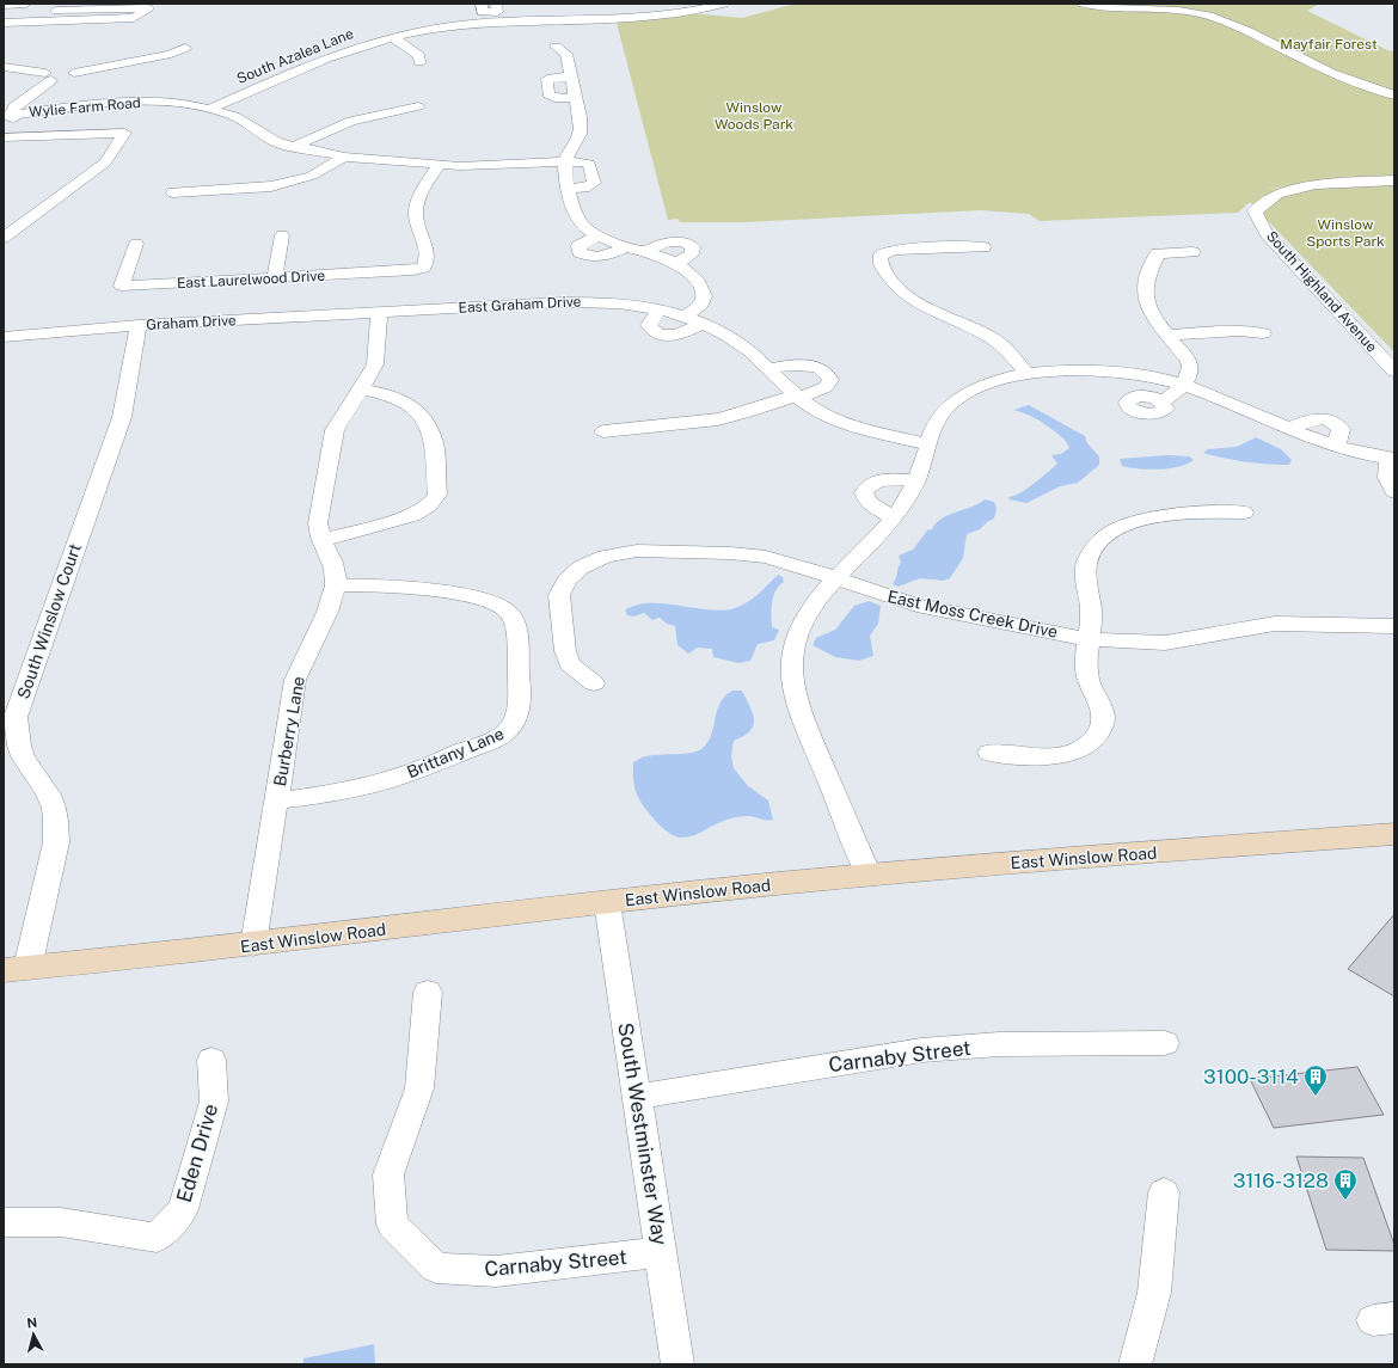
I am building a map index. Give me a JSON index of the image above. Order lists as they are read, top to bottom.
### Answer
{
  "streets": {
    "main road": ["East Winslow Road"],
    "street": [
      "South Azalea Lane",
      "Wylie Farm Road",
      "East Laurelwood Drive",
      "South Highland Avenue",
      "East Graham Drive",
      "Graham Drive",
      "East Moss Creek Drive",
      "South Winslow Court",
      "Burberry Lane",
      "Brittany Lane",
      "Carnaby Street",
      "South Westminster Way",
      "Eden Drive"
    ]
  },
  "crossings": [
    ["South Azalea Lane", "Wylie Farm Road"],
    ["Wylie Farm Road", "East Laurelwood Drive"],
    ["East Graham Drive", "Graham Drive"],
    ["Graham Drive", "South Winslow Court"],
    ["South Winslow Court", "East Winslow Road"],
    ["Burberry Lane", "Brittany Lane"],
    ["Burberry Lane", "East Winslow Road"],
    ["East Winslow Road", "South Westminster Way"],
    ["Carnaby Street", "South Westminster Way"]
  ],
  "parks": ["Mayfair Forest", "Winslow Woods Park", "Winslow Sports Park"],
  "places": {
    "building": ["3100-3114", "3116-3128"]
  },
  "north": "top"
}
